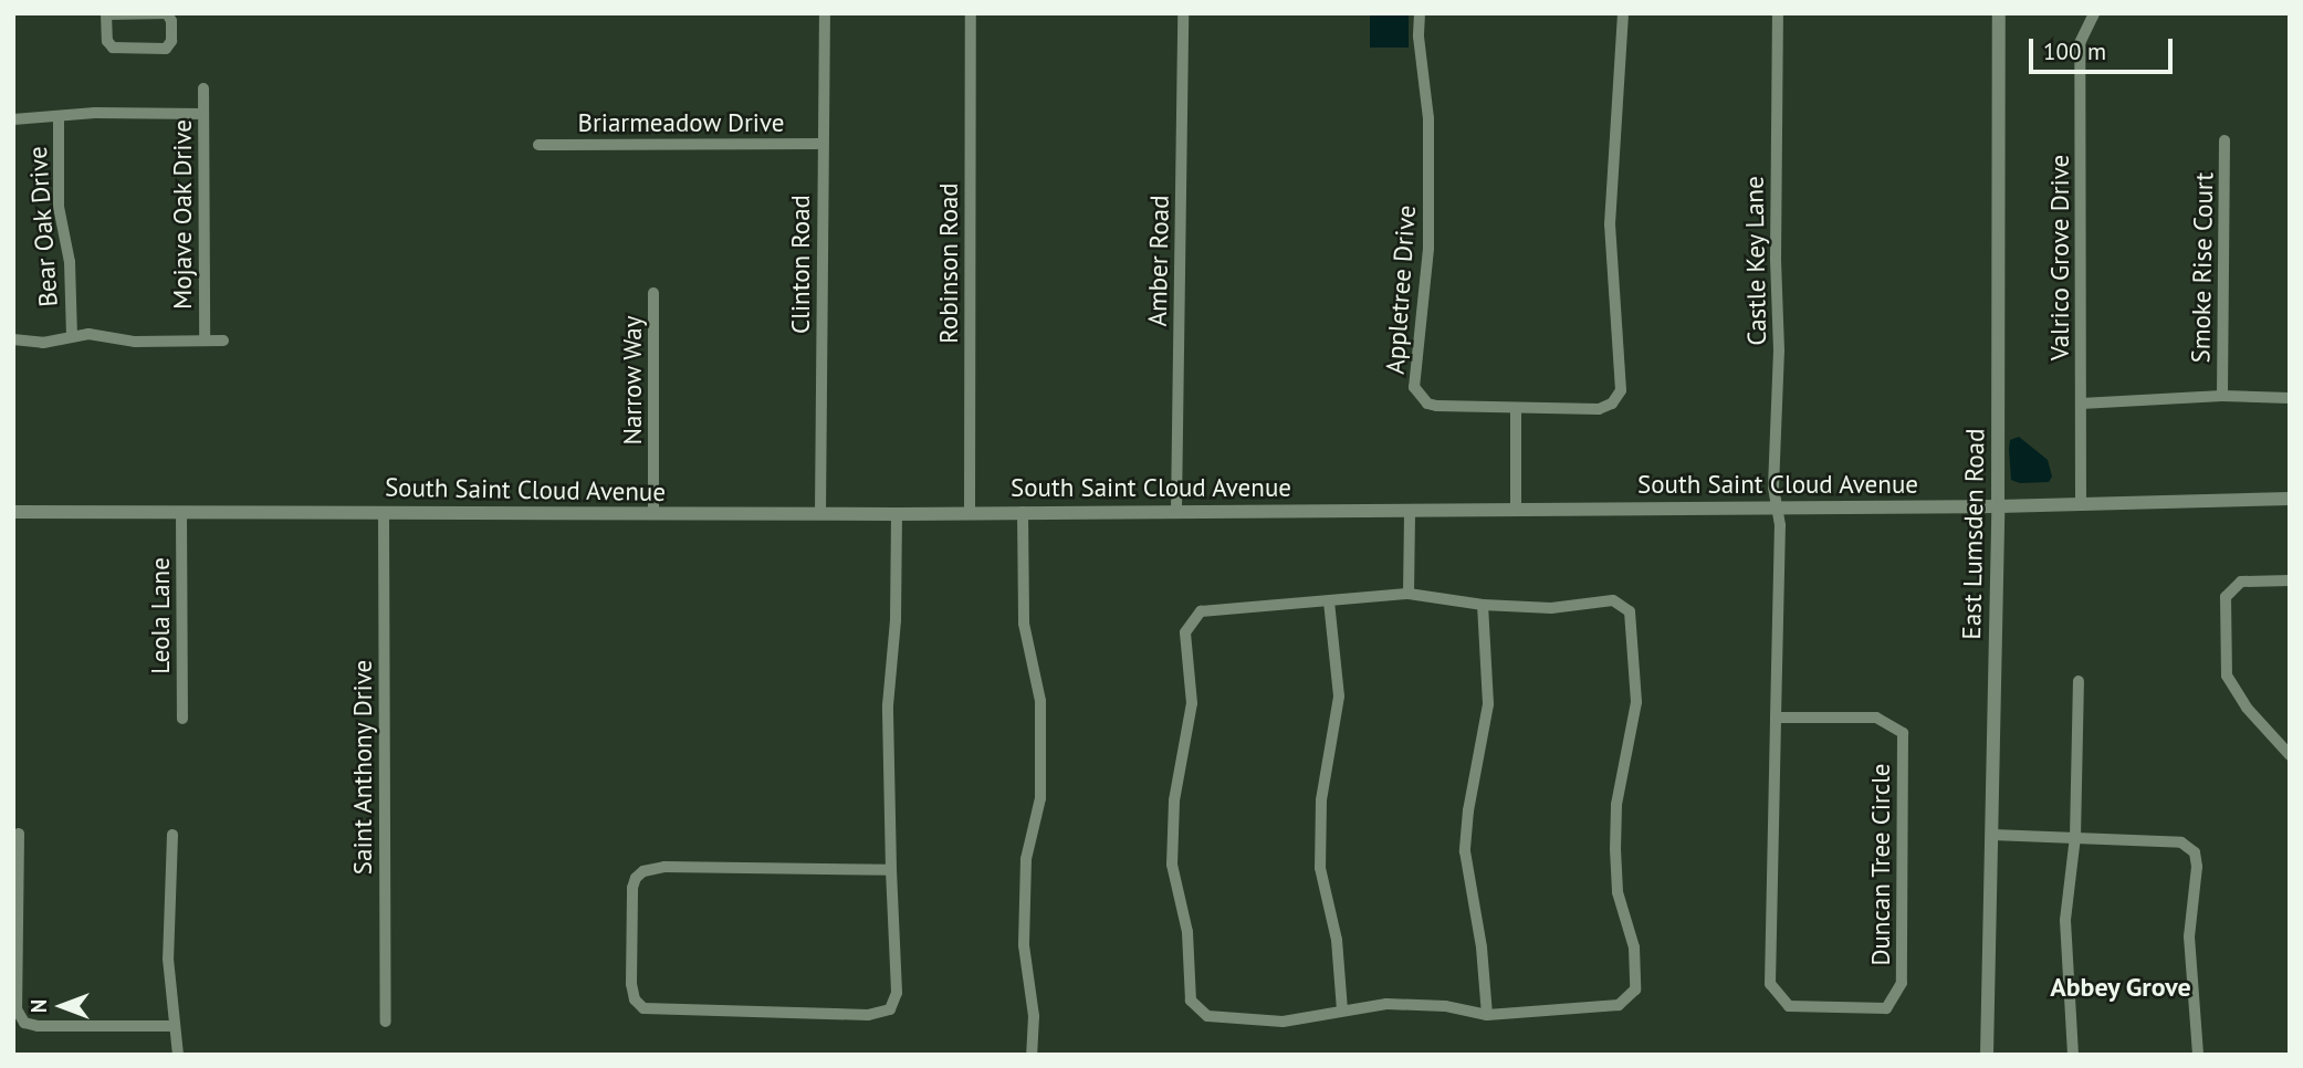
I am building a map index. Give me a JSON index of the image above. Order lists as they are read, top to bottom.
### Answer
{
  "streets": {
    "street": [
      "Briarmeadow Drive",
      "Mojave Oak Drive",
      "Bear Oak Drive",
      "Valrico Grove Drive",
      "Amber Road",
      "Castle Key Lane",
      "Robinson Road",
      "Clinton Road",
      "Smoke Rise Court",
      "Appletree Drive",
      "Narrow Way",
      "South Saint Cloud Avenue",
      "East Lumsden Road",
      "Leola Lane",
      "Saint Anthony Drive",
      "Duncan Tree Circle"
    ]
  },
  "crossings": [
    ["Briarmeadow Drive", "Clinton Road"],
    ["Valrico Grove Drive", "South Saint Cloud Avenue"],
    ["Amber Road", "South Saint Cloud Avenue"],
    ["Castle Key Lane", "South Saint Cloud Avenue"],
    ["Castle Key Lane", "Duncan Tree Circle"],
    ["Robinson Road", "South Saint Cloud Avenue"],
    ["Clinton Road", "South Saint Cloud Avenue"],
    ["Narrow Way", "South Saint Cloud Avenue"],
    ["South Saint Cloud Avenue", "East Lumsden Road"],
    ["South Saint Cloud Avenue", "Leola Lane"],
    ["South Saint Cloud Avenue", "Saint Anthony Drive"],
    ["South Saint Cloud Avenue", "Duncan Tree Circle"]
  ],
  "districts": ["Abbey Grove"],
  "scale_bar": "100 m",
  "north": "left"
}
